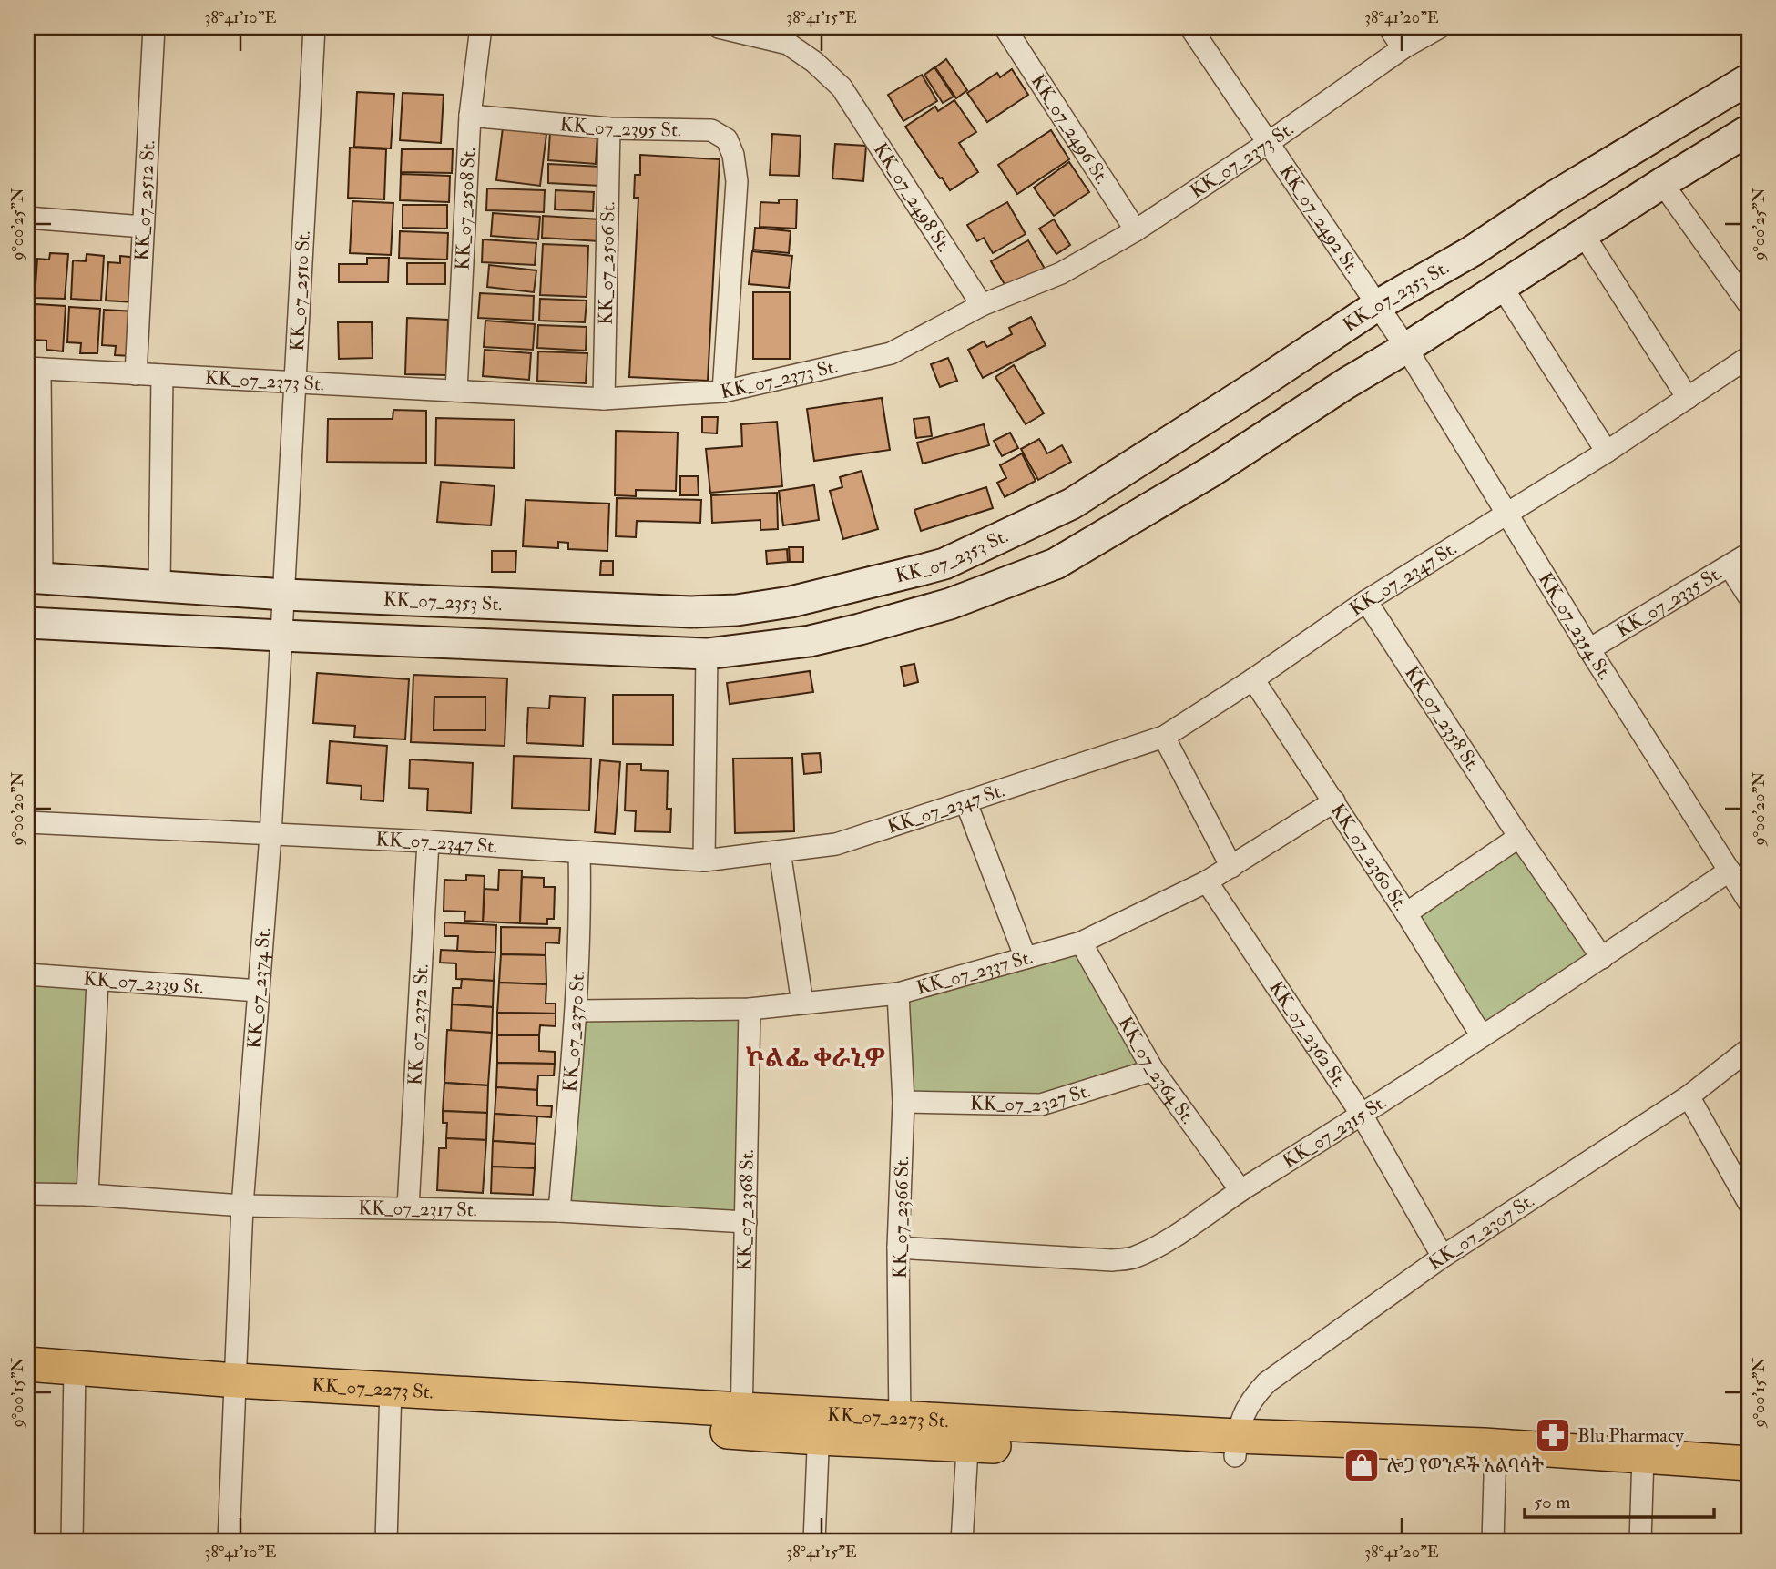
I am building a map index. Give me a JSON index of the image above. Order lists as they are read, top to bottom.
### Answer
{
  "streets": {
    "main road": ["KK_07_2273 St."],
    "street": [
      "KK_07_2395 St.",
      "KK_07_2496 St.",
      "KK_07_2373 St.",
      "KK_07_2498 St.",
      "KK_07_2512 St.",
      "KK_07_2508 St.",
      "KK_07_2492 St.",
      "KK_07_2506 St.",
      "KK_07_2510 St.",
      "KK_07_2353 St.",
      "KK_07_2347 St.",
      "KK_07_2335 St.",
      "KK_07_2354 St.",
      "KK_07_2358 St.",
      "KK_07_2360 St.",
      "KK_07_2337 St.",
      "KK_07_2339 St.",
      "KK_07_2374 St.",
      "KK_07_2372 St.",
      "KK_07_2370 St.",
      "KK_07_2362 St.",
      "KK_07_2364 St.",
      "KK_07_2327 St.",
      "KK_07_2315 St.",
      "KK_07_2317 St.",
      "KK_07_2368 St.",
      "KK_07_2366 St.",
      "KK_07_2307 St."
    ]
  },
  "crossings": [
    ["KK_07_2395 St.", "KK_07_2373 St."],
    ["KK_07_2395 St.", "KK_07_2508 St."],
    ["KK_07_2395 St.", "KK_07_2506 St."],
    ["KK_07_2496 St.", "KK_07_2373 St."],
    ["KK_07_2373 St.", "KK_07_2498 St."],
    ["KK_07_2373 St.", "KK_07_2512 St."],
    ["KK_07_2373 St.", "KK_07_2508 St."],
    ["KK_07_2373 St.", "KK_07_2492 St."],
    ["KK_07_2373 St.", "KK_07_2506 St."],
    ["KK_07_2373 St.", "KK_07_2510 St."],
    ["KK_07_2492 St.", "KK_07_2353 St."],
    ["KK_07_2492 St.", "KK_07_2354 St."],
    ["KK_07_2510 St.", "KK_07_2353 St."],
    ["KK_07_2510 St.", "KK_07_2374 St."],
    ["KK_07_2353 St.", "KK_07_2374 St."],
    ["KK_07_2347 St.", "KK_07_2354 St."],
    ["KK_07_2347 St.", "KK_07_2358 St."],
    ["KK_07_2347 St.", "KK_07_2360 St."],
    ["KK_07_2347 St.", "KK_07_2374 St."],
    ["KK_07_2347 St.", "KK_07_2372 St."],
    ["KK_07_2347 St.", "KK_07_2370 St."],
    ["KK_07_2335 St.", "KK_07_2354 St."],
    ["KK_07_2354 St.", "KK_07_2315 St."],
    ["KK_07_2358 St.", "KK_07_2315 St."],
    ["KK_07_2360 St.", "KK_07_2337 St."],
    ["KK_07_2360 St.", "KK_07_2315 St."],
    ["KK_07_2337 St.", "KK_07_2370 St."],
    ["KK_07_2337 St.", "KK_07_2362 St."],
    ["KK_07_2337 St.", "KK_07_2364 St."],
    ["KK_07_2337 St.", "KK_07_2368 St."],
    ["KK_07_2337 St.", "KK_07_2366 St."],
    ["KK_07_2339 St.", "KK_07_2374 St."],
    ["KK_07_2374 St.", "KK_07_2317 St."],
    ["KK_07_2374 St.", "KK_07_2273 St."],
    ["KK_07_2372 St.", "KK_07_2317 St."],
    ["KK_07_2370 St.", "KK_07_2317 St."],
    ["KK_07_2362 St.", "KK_07_2315 St."],
    ["KK_07_2362 St.", "KK_07_2307 St."],
    ["KK_07_2364 St.", "KK_07_2327 St."],
    ["KK_07_2364 St.", "KK_07_2315 St."],
    ["KK_07_2327 St.", "KK_07_2366 St."],
    ["KK_07_2315 St.", "KK_07_2366 St."],
    ["KK_07_2317 St.", "KK_07_2368 St."],
    ["KK_07_2368 St.", "KK_07_2273 St."],
    ["KK_07_2366 St.", "KK_07_2273 St."],
    ["KK_07_2307 St.", "KK_07_2273 St."]
  ],
  "districts": ["ኮልፌ ቀራኒዎ"],
  "places": {
    "pharmacy": ["Blu Pharmacy"],
    "shop": ["ሎጋ የወንዶች አልባሳት"]
  },
  "scale_bar": "50 m",
  "coordinates": [
    "38°41'10\"E",
    "38°41'15\"E",
    "38°41'20\"E",
    "9°00'25\"N",
    "9°00'20\"N",
    "9°00'15\"N"
  ]
}
